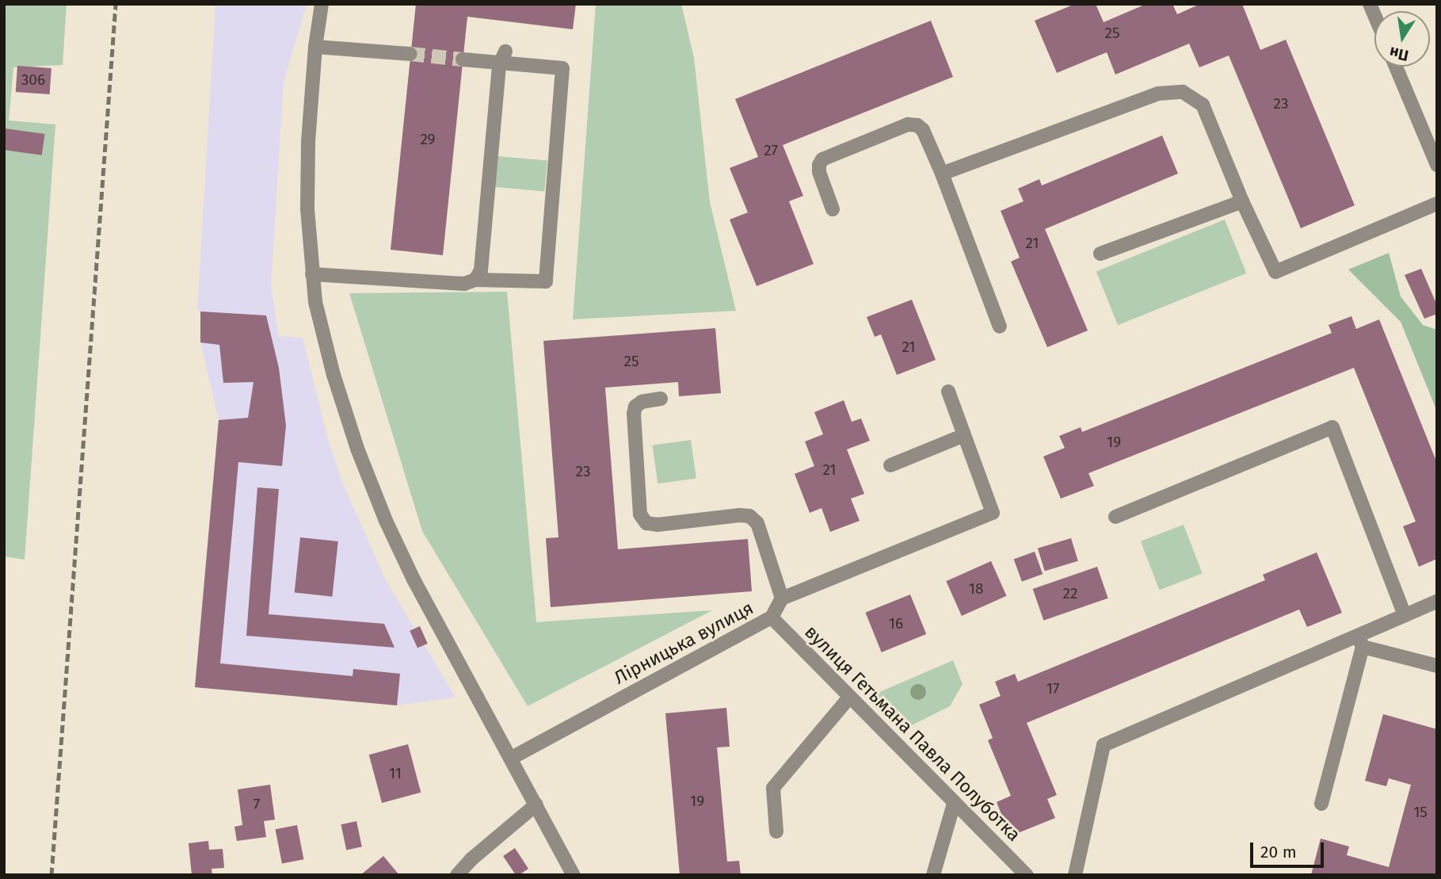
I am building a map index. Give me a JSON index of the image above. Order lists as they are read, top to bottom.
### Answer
{
  "streets": {
    "street": ["Лірницька вулиця", "вулиця Гетьмана Павла Полуботка"]
  },
  "crossings": [
    ["Лірницька вулиця", "вулиця Гетьмана Павла Полуботка"]
  ],
  "house_numbers": [
    "25",
    "306",
    "23",
    "29",
    "27",
    "21",
    "21",
    "25",
    "19",
    "21",
    "23",
    "18",
    "22",
    "16",
    "17",
    "11",
    "19",
    "7",
    "15"
  ],
  "scale_bar": "20 m",
  "north": "bottom"
}
